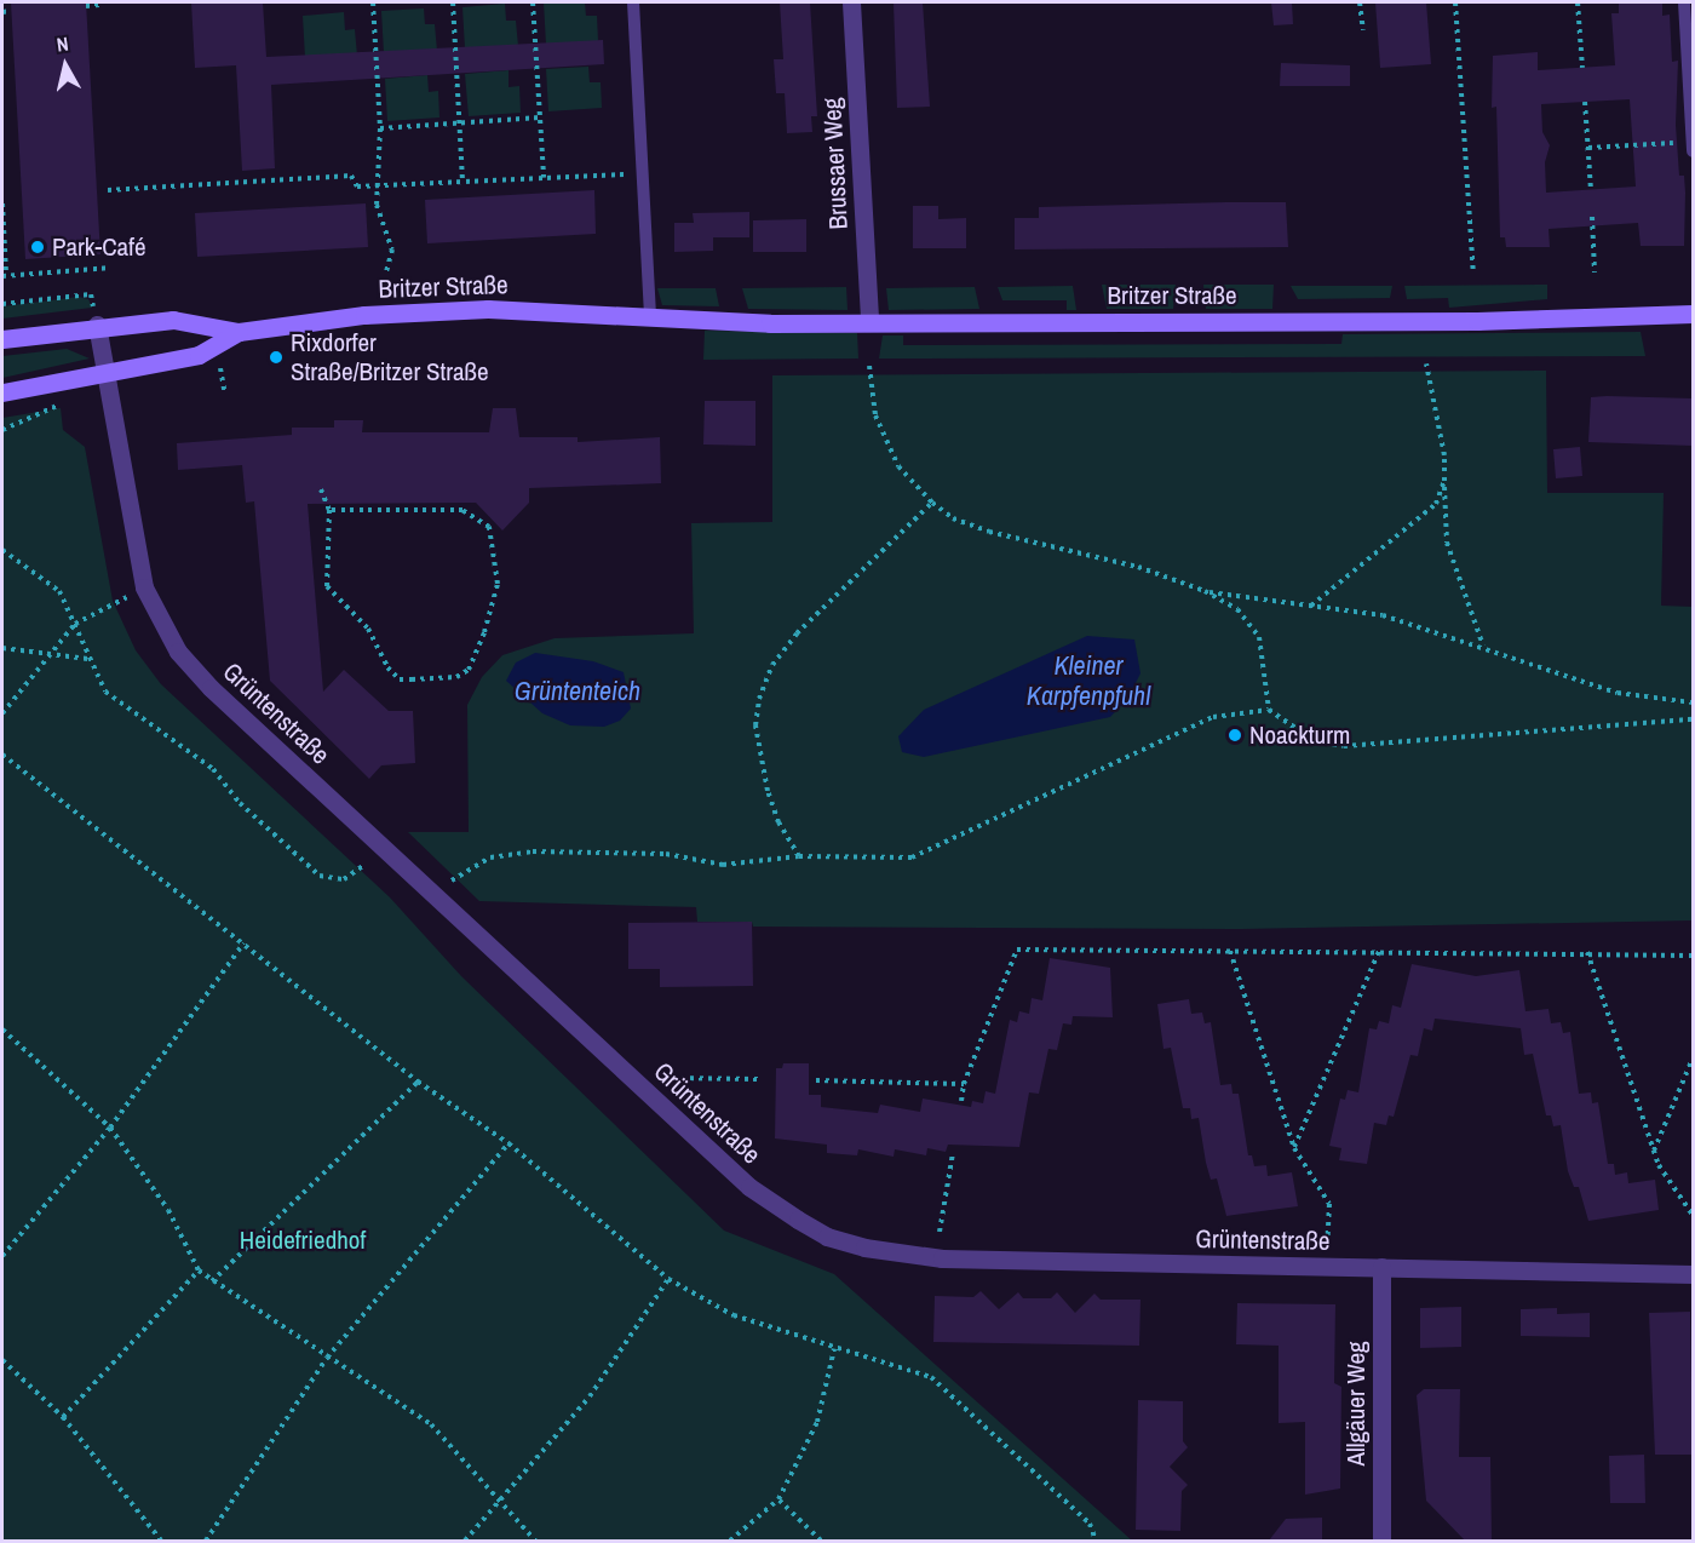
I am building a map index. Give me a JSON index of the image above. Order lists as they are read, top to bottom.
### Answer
{
  "streets": {
    "main road": ["Britzer Straße"],
    "street": ["Brussaer Weg", "Grüntenstraße", "Allgäuer Weg"]
  },
  "crossings": [
    ["Brussaer Weg", "Britzer Straße"],
    ["Britzer Straße", "Grüntenstraße"],
    ["Grüntenstraße", "Allgäuer Weg"]
  ],
  "water": ["Kleiner Karpfenpfuhl", "Grüntenteich"],
  "parks": ["Heidefriedhof"],
  "places": ["Park-Café", "Rixdorfer Straße/Britzer Straße", "Noackturm"],
  "north": "top"
}
